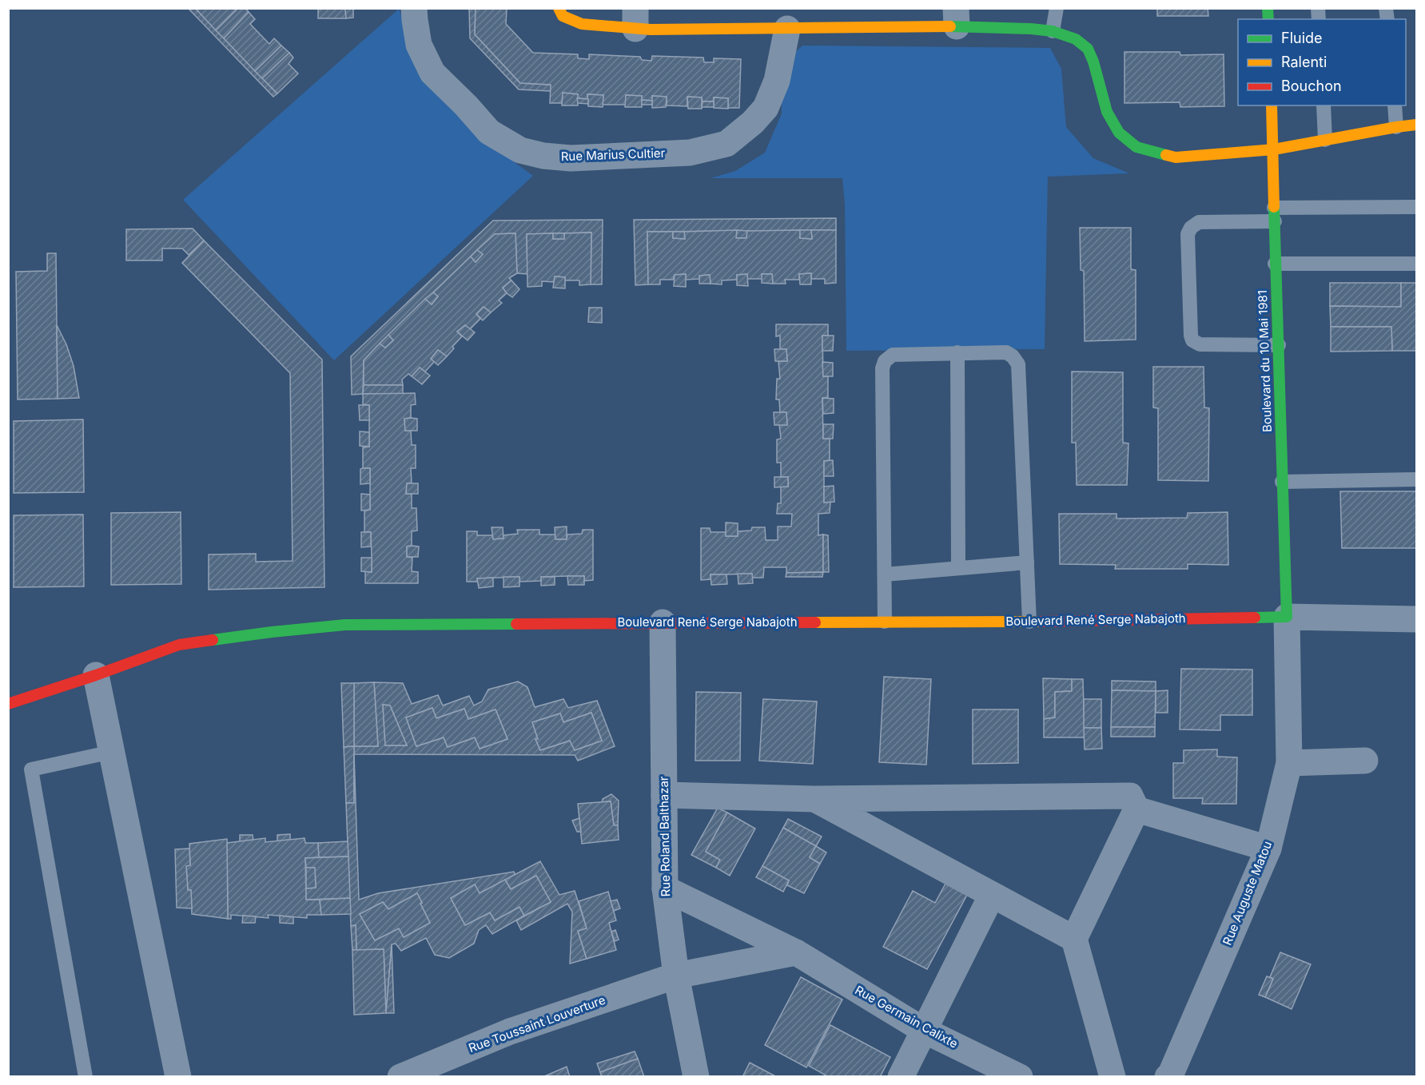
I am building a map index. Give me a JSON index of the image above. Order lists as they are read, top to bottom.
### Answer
{
  "streets": {
    "street": [
      "Rue Marius Cultier",
      "Boulevard du 10 Mai 1981",
      "Boulevard René Serge Nabajoth",
      "Rue Roland Balthazar",
      "Rue Auguste Matou",
      "Rue Germain Calixte",
      "Rue Toussaint Louverture"
    ]
  },
  "crossings": [
    ["Boulevard du 10 Mai 1981", "Boulevard René Serge Nabajoth"],
    ["Boulevard du 10 Mai 1981", "Rue Auguste Matou"],
    ["Boulevard René Serge Nabajoth", "Rue Roland Balthazar"],
    ["Boulevard René Serge Nabajoth", "Rue Auguste Matou"],
    ["Rue Roland Balthazar", "Rue Germain Calixte"],
    ["Rue Roland Balthazar", "Rue Toussaint Louverture"]
  ],
  "legend": ["Fluide", "Ralenti", "Bouchon"]
}
